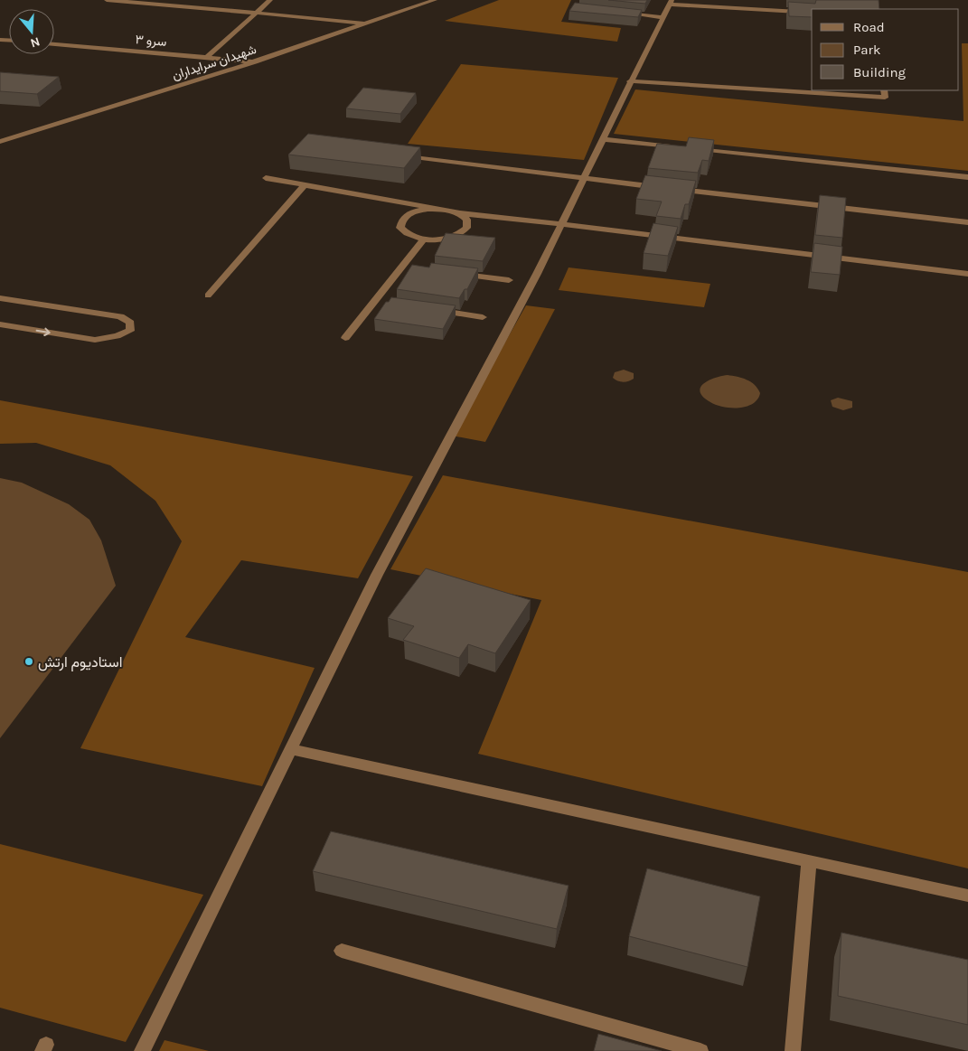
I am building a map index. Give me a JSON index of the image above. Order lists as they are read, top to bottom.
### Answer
{
  "streets": {
    "street": ["سرو ۳", "شهیدان سرایداران"]
  },
  "crossings": [
    ["سرو ۳", "شهیدان سرایداران"]
  ],
  "places": ["استادیوم ارتش"],
  "legend": ["Road", "Park", "Building"],
  "north": "bottom"
}
